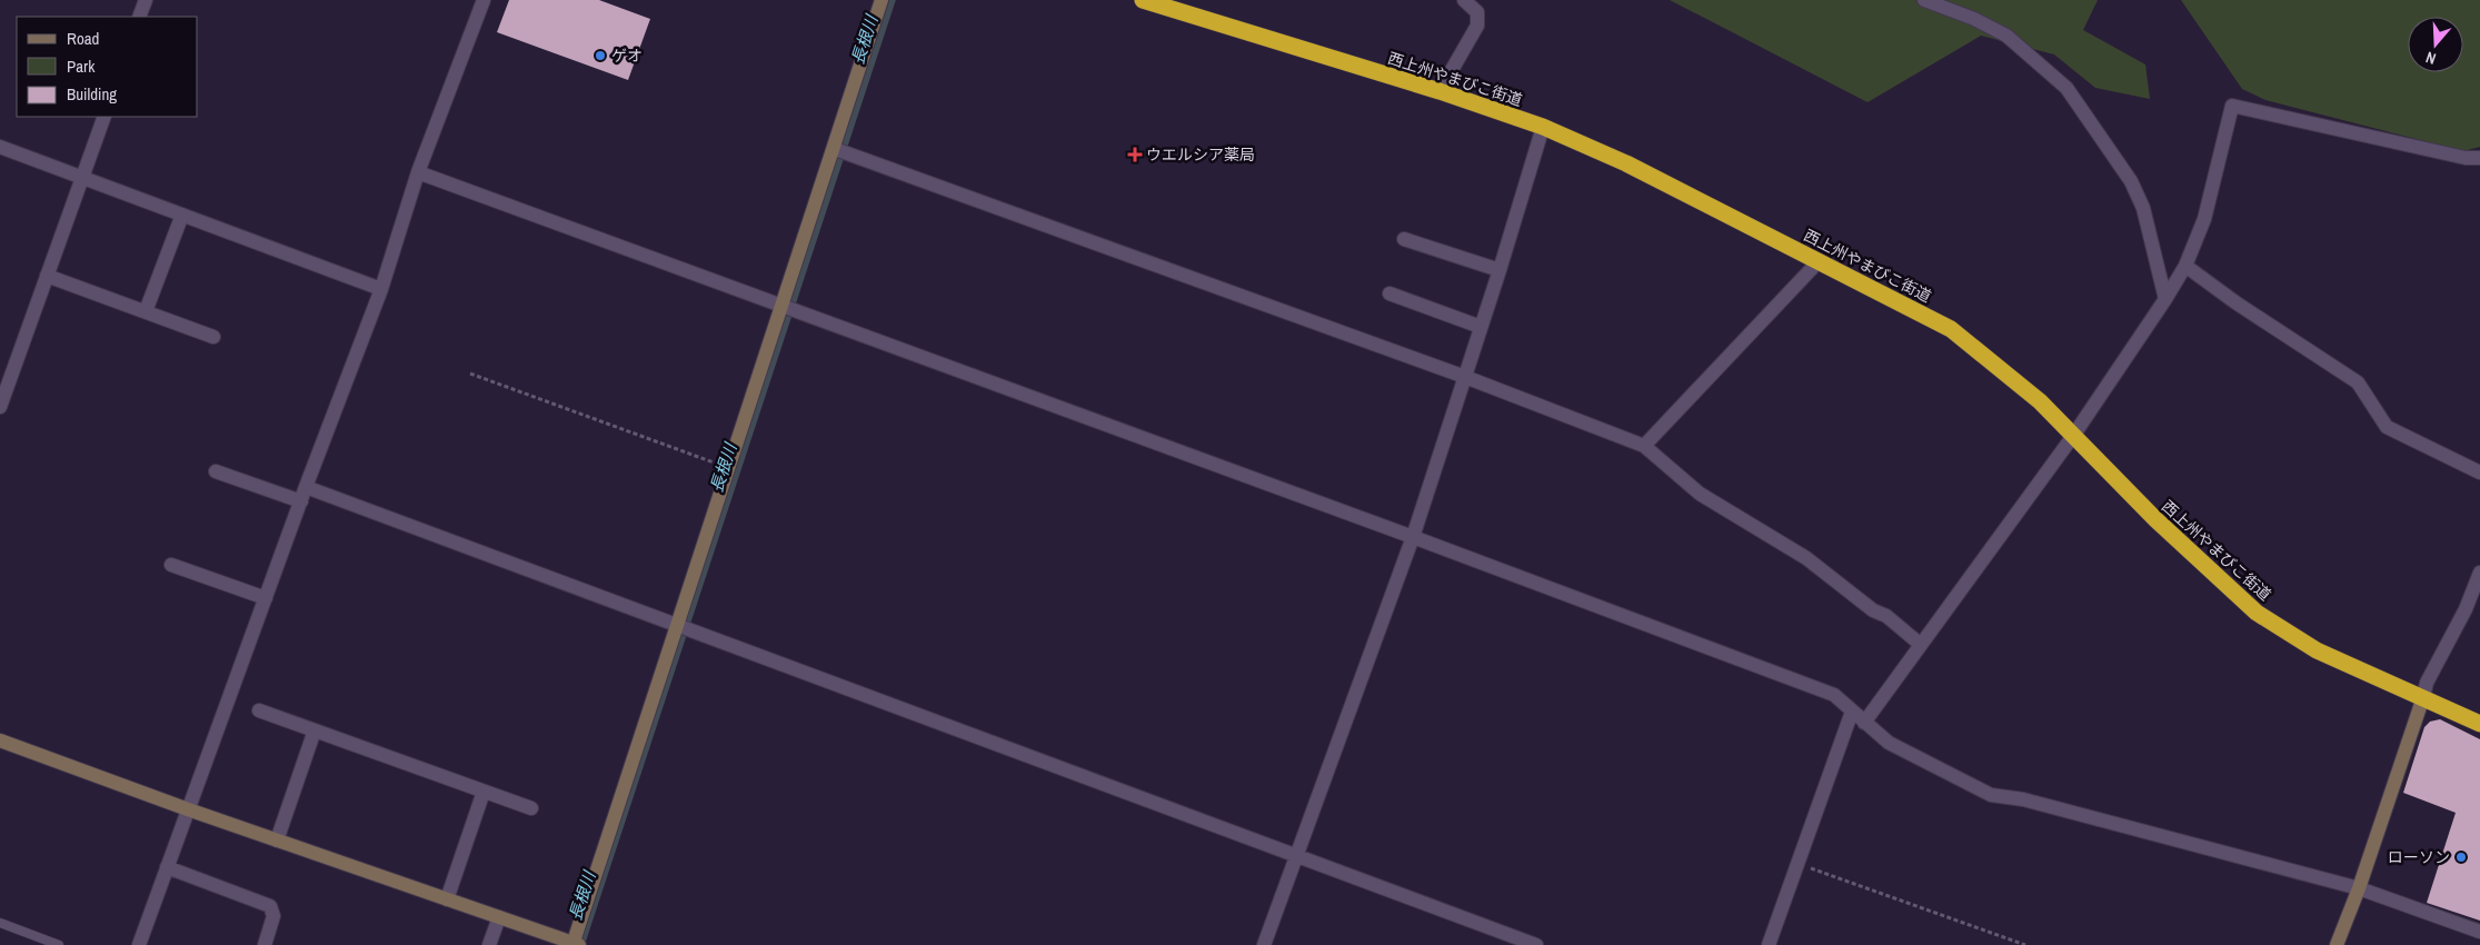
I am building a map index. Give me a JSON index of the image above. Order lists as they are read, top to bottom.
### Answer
{
  "streets": {
    "highway": ["西上州やまびこ街道"]
  },
  "water": ["長根川"],
  "places": {
    "other": ["ゲオ", "ローソン"],
    "health": ["ウエルシア薬局"]
  },
  "legend": ["Road", "Park", "Building"],
  "north": "bottom"
}
